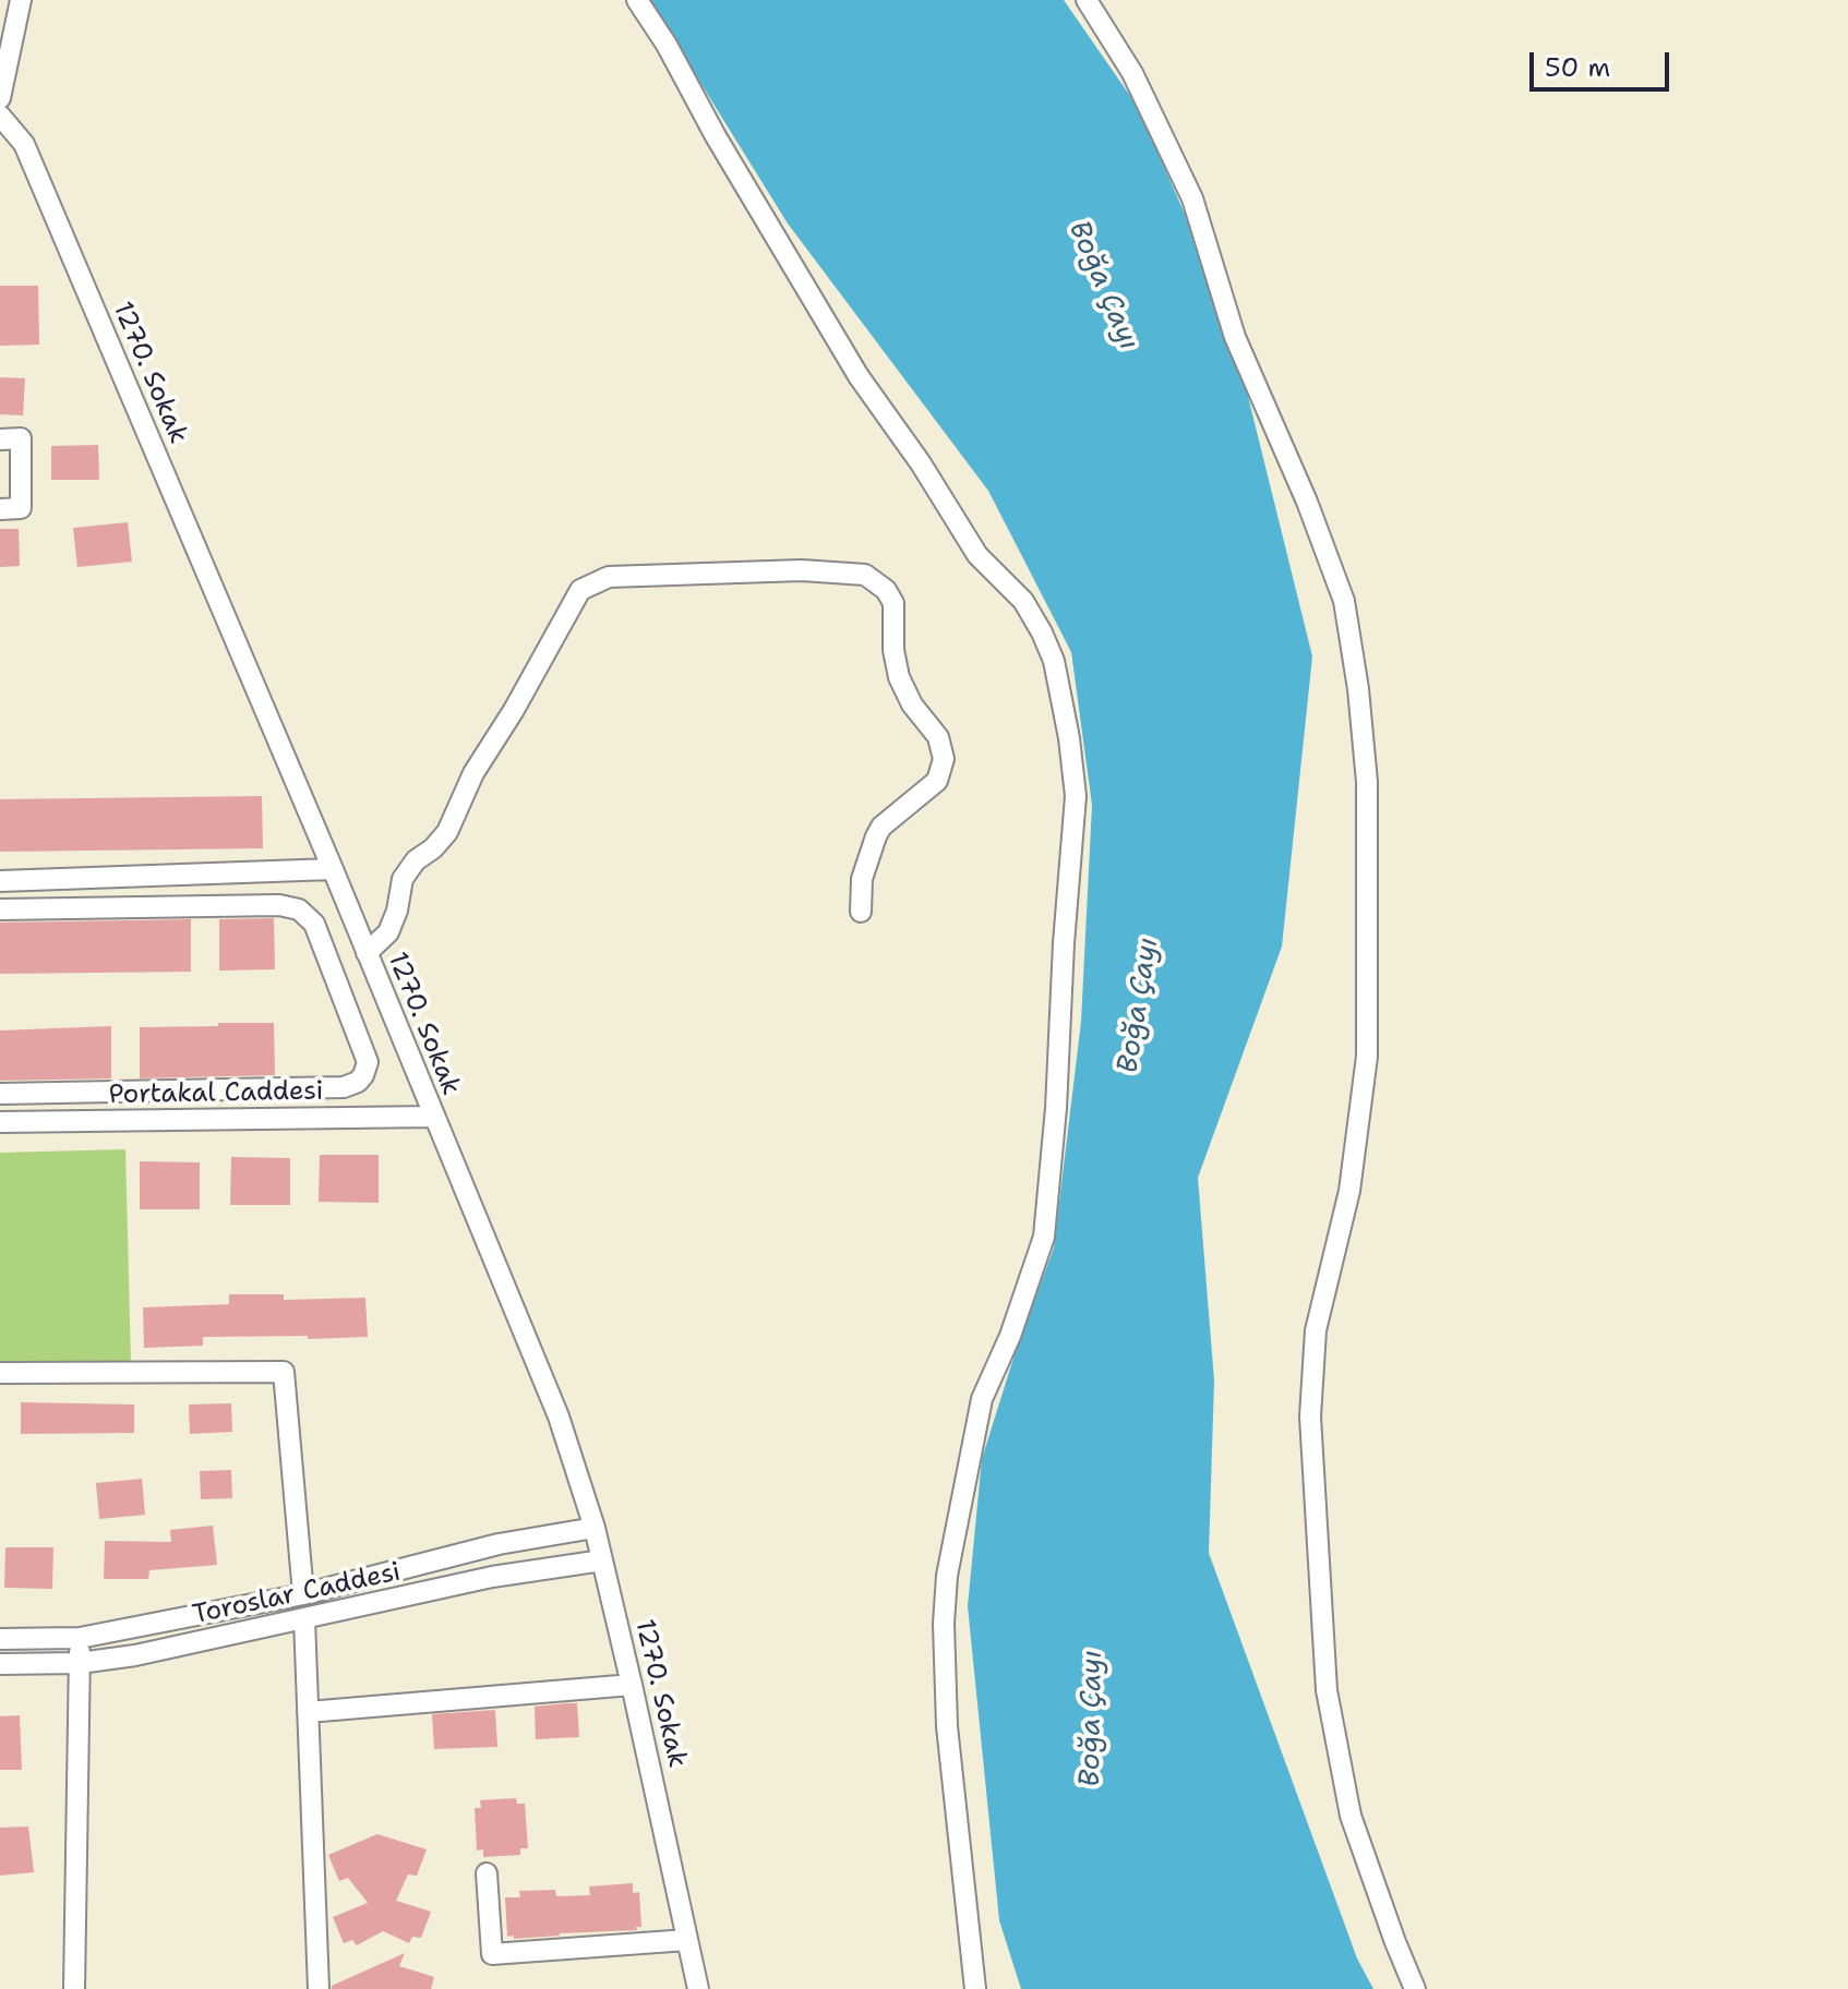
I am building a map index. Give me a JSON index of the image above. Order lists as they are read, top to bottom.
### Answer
{
  "streets": {
    "street": ["1270. Sokak", "Portakal Caddesi", "Toroslar Caddesi"]
  },
  "crossings": [
    ["1270. Sokak", "Portakal Caddesi"],
    ["1270. Sokak", "Toroslar Caddesi"]
  ],
  "water": ["Boğa Çayı"],
  "scale_bar": "50 m"
}
